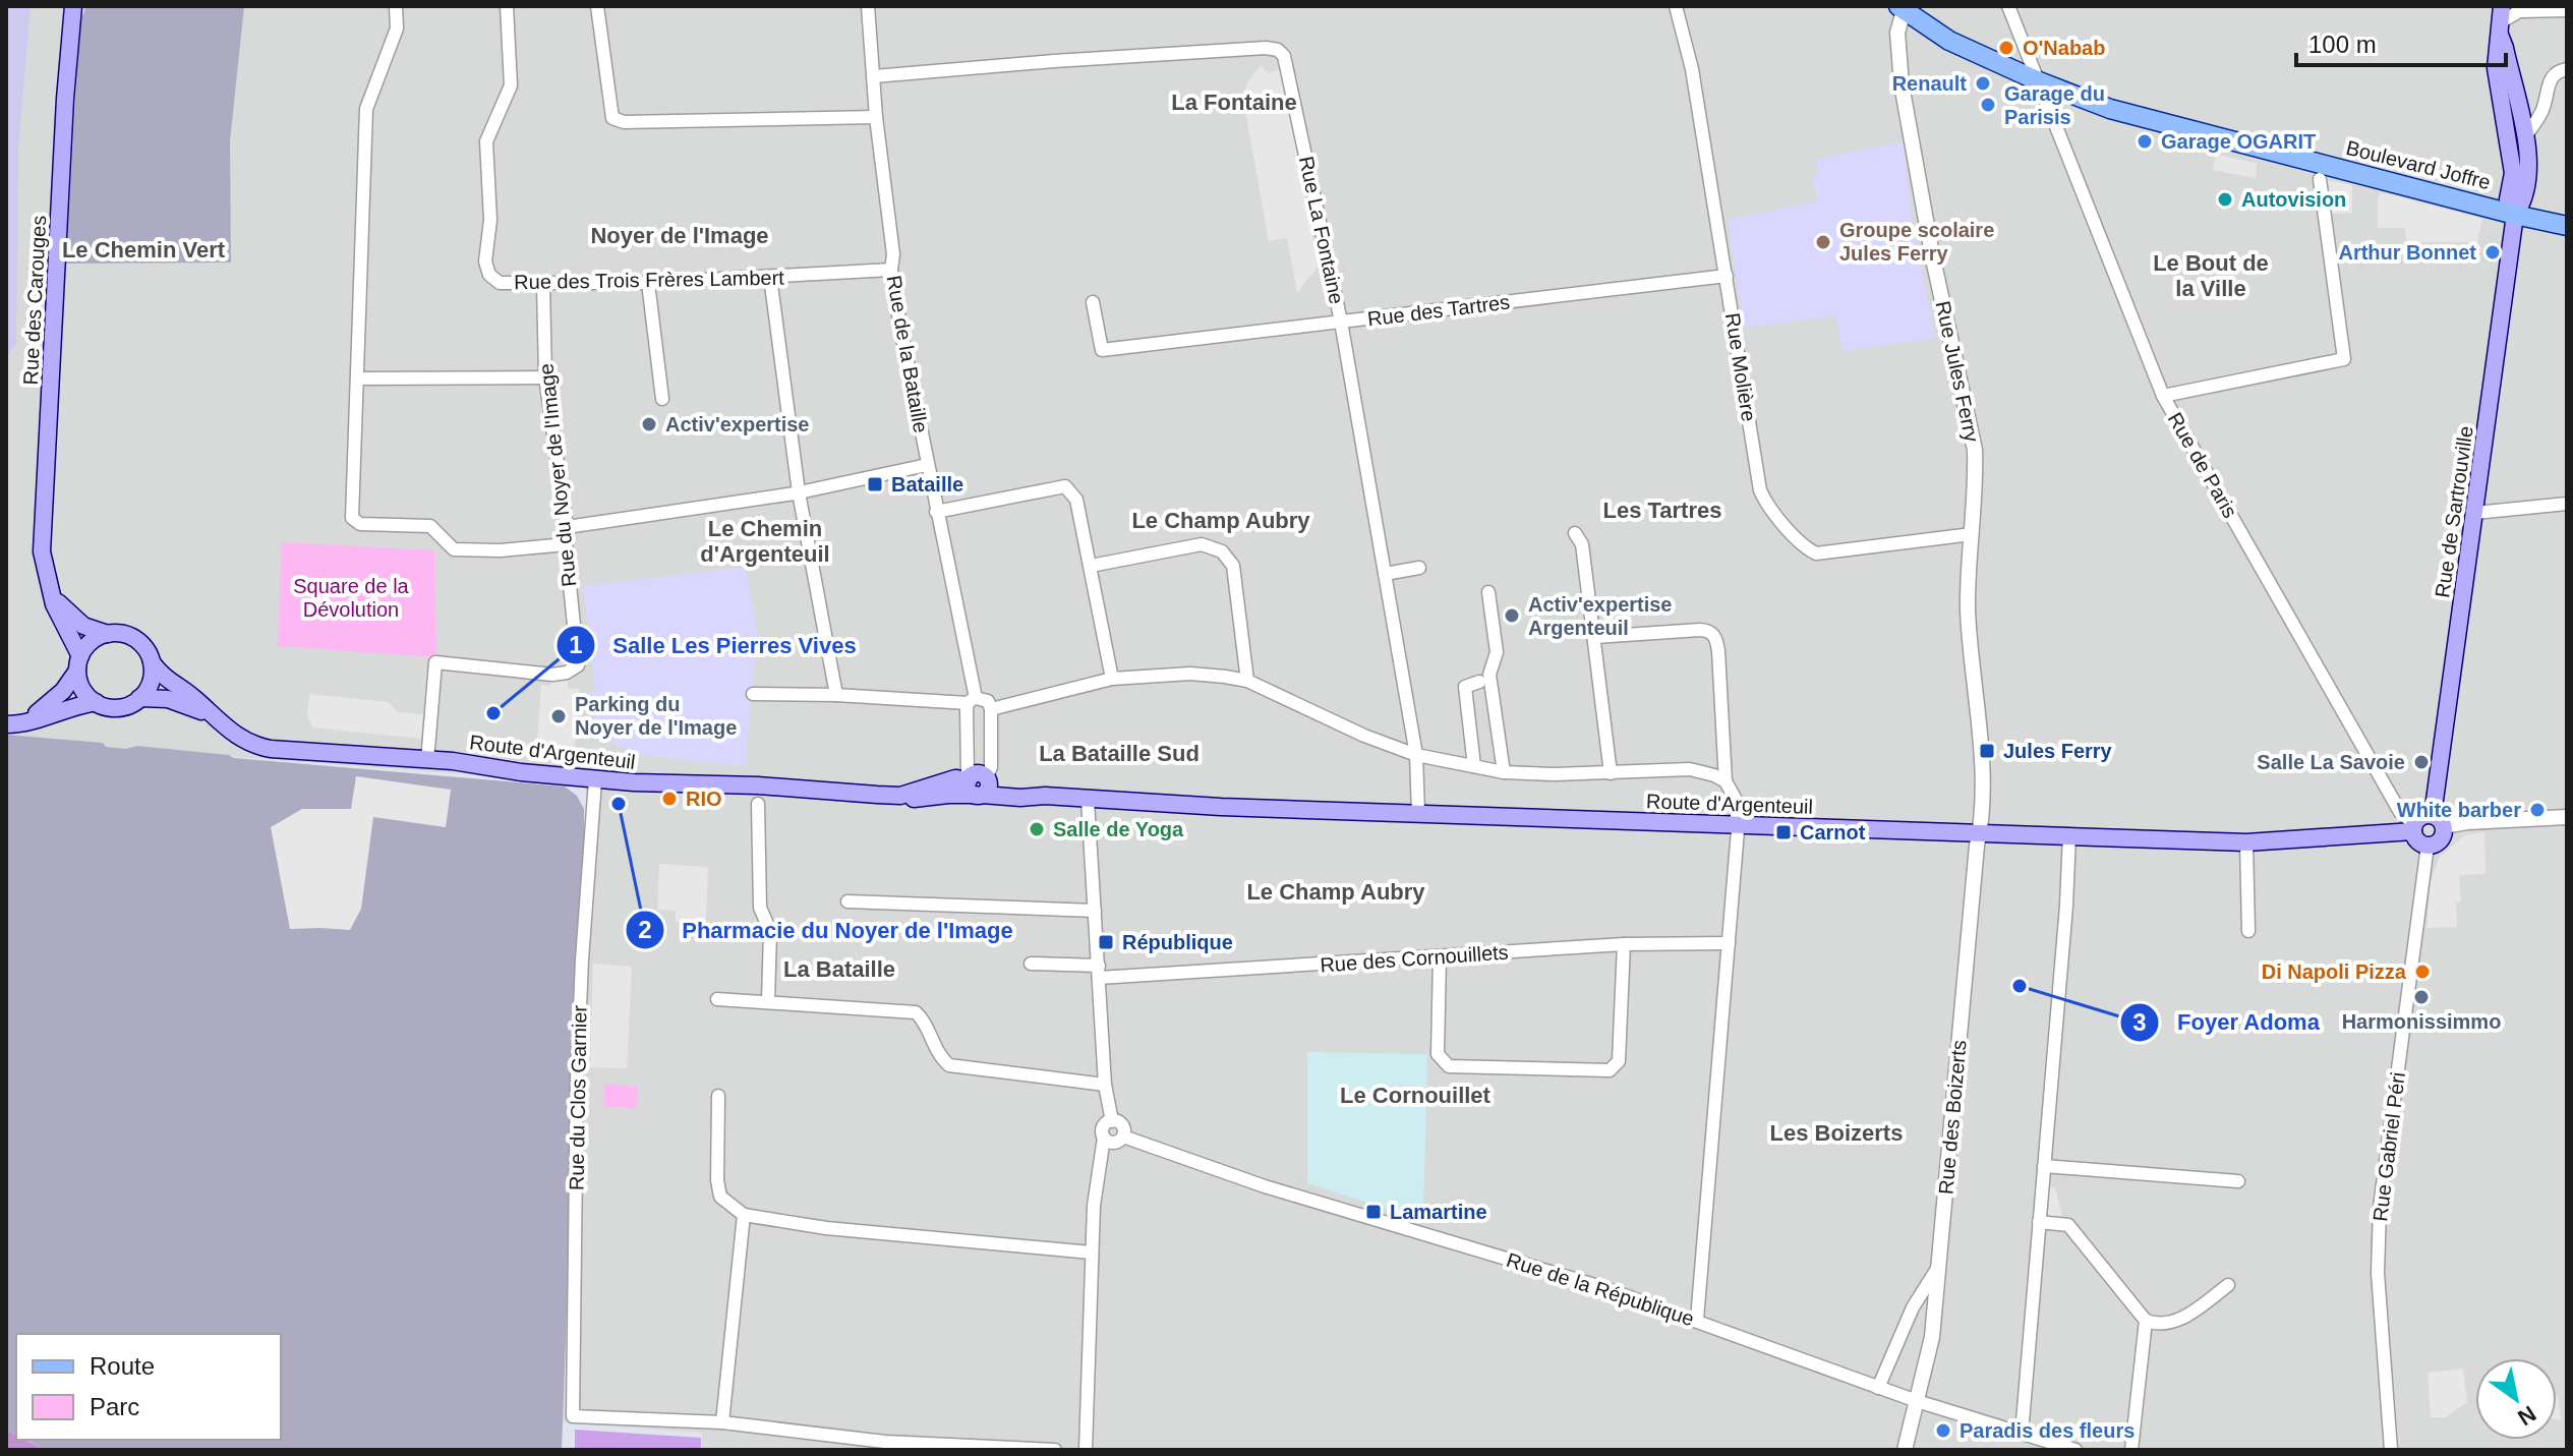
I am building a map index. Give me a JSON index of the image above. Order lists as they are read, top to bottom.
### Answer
{
  "streets": {
    "main road": [
      "Boulevard Joffre",
      "Rue des Carouges",
      "Rue de Sartrouville",
      "Route d'Argenteuil"
    ],
    "street": [
      "Rue La Fontaine",
      "Rue des Trois Frères Lambert",
      "Rue des Tartres",
      "Rue de la Bataille",
      "Rue Molière",
      "Rue Jules Ferry",
      "Rue de Paris",
      "Rue du Noyer de l'Image",
      "Rue des Cornouillets",
      "Rue du Clos Garnier",
      "Rue des Boizerts",
      "Rue Gabriel Péri",
      "Rue de la République"
    ]
  },
  "crossings": [
    ["Boulevard Joffre", "Rue Jules Ferry"],
    ["Boulevard Joffre", "Rue de Paris"],
    ["Boulevard Joffre", "Rue de Sartrouville"],
    ["Rue La Fontaine", "Rue des Tartres"],
    ["Rue La Fontaine", "Rue de la Bataille"],
    ["Rue La Fontaine", "Route d'Argenteuil"],
    ["Rue des Trois Frères Lambert", "Rue de la Bataille"],
    ["Rue des Trois Frères Lambert", "Rue du Noyer de l'Image"],
    ["Rue des Carouges", "Route d'Argenteuil"],
    ["Rue des Tartres", "Rue Molière"],
    ["Rue de la Bataille", "Route d'Argenteuil"],
    ["Rue Molière", "Rue Jules Ferry"],
    ["Rue Jules Ferry", "Route d'Argenteuil"],
    ["Rue Jules Ferry", "Rue des Boizerts"],
    ["Rue de Paris", "Rue de Sartrouville"],
    ["Rue de Paris", "Route d'Argenteuil"],
    ["Rue de Paris", "Rue Gabriel Péri"],
    ["Rue du Noyer de l'Image", "Route d'Argenteuil"],
    ["Rue de Sartrouville", "Route d'Argenteuil"],
    ["Rue de Sartrouville", "Rue Gabriel Péri"],
    ["Route d'Argenteuil", "Rue du Clos Garnier"],
    ["Route d'Argenteuil", "Rue des Boizerts"],
    ["Route d'Argenteuil", "Rue Gabriel Péri"],
    ["Rue des Boizerts", "Rue de la République"]
  ],
  "districts": [
    "La Fontaine",
    "Noyer de l'Image",
    "Le Chemin Vert",
    "Le Bout de la Ville",
    "Les Tartres",
    "Le Champ Aubry",
    "Le Chemin d'Argenteuil",
    "La Bataille Sud",
    "Le Champ Aubry",
    "La Bataille",
    "Le Cornouillet",
    "Les Boizerts"
  ],
  "parks": ["Square de la Dévolution"],
  "places": {
    "other": [
      "O'Nabab",
      "Renault",
      "Garage du Parisis",
      "Garage OGARIT",
      "Autovision",
      "Groupe scolaire Jules Ferry",
      "Arthur Bonnet",
      "Activ'expertise",
      "Activ'expertise Argenteuil",
      "Salle Les Pierres Vives",
      "Parking du Noyer de l'Image",
      "Salle La Savoie",
      "RIO",
      "Pharmacie du Noyer de l'Image",
      "White barber",
      "Salle de Yoga",
      "Di Napoli Pizza",
      "Foyer Adoma",
      "Harmonissimmo",
      "Paradis des fleurs"
    ],
    "transit": [
      "Bataille",
      "Jules Ferry",
      "Carnot",
      "République",
      "Lamartine"
    ]
  },
  "legend": ["Route", "Parc"],
  "scale_bar": "100 m",
  "north": "bottom right"
}
